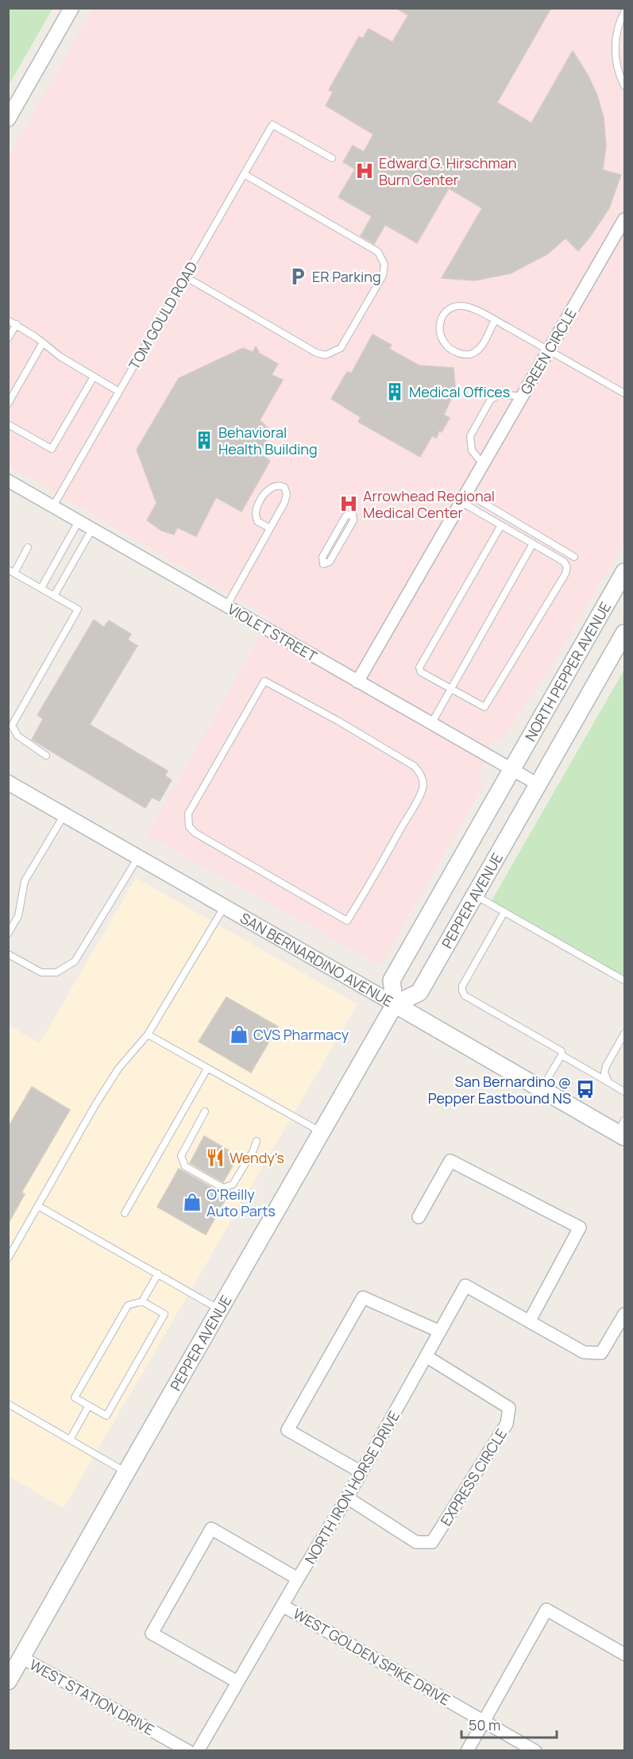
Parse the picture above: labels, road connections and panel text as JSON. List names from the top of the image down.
{
  "streets": {
    "main road": ["NORTH PEPPER AVENUE", "PEPPER AVENUE", "SAN BERNARDINO AVENUE"],
    "street": [
      "GREEN CIRCLE",
      "VIOLET STREET",
      "EXPRESS CIRCLE",
      "NORTH IRON HORSE DRIVE",
      "WEST GOLDEN SPIKE DRIVE",
      "WEST STATION DRIVE"
    ],
    "lane": ["TOM GOULD ROAD"]
  },
  "crossings": [
    ["TOM GOULD ROAD", "VIOLET STREET"],
    ["GREEN CIRCLE", "VIOLET STREET"],
    ["VIOLET STREET", "NORTH PEPPER AVENUE"],
    ["VIOLET STREET", "PEPPER AVENUE"],
    ["PEPPER AVENUE", "SAN BERNARDINO AVENUE"],
    ["PEPPER AVENUE", "WEST STATION DRIVE"],
    ["EXPRESS CIRCLE", "NORTH IRON HORSE DRIVE"],
    ["NORTH IRON HORSE DRIVE", "WEST GOLDEN SPIKE DRIVE"]
  ],
  "places": {
    "hospital": ["Edward G. Hirschman Burn Center", "Arrowhead Regional Medical Center"],
    "parking": ["ER Parking"],
    "building": ["Medical Offices", "Behavioral Health Building"],
    "shop": ["CVS Pharmacy", "O'Reilly Auto Parts"],
    "bus stop": ["San Bernardino @ Pepper Eastbound NS"],
    "restaurant": ["Wendy's"]
  },
  "scale_bar": "50 m"
}
